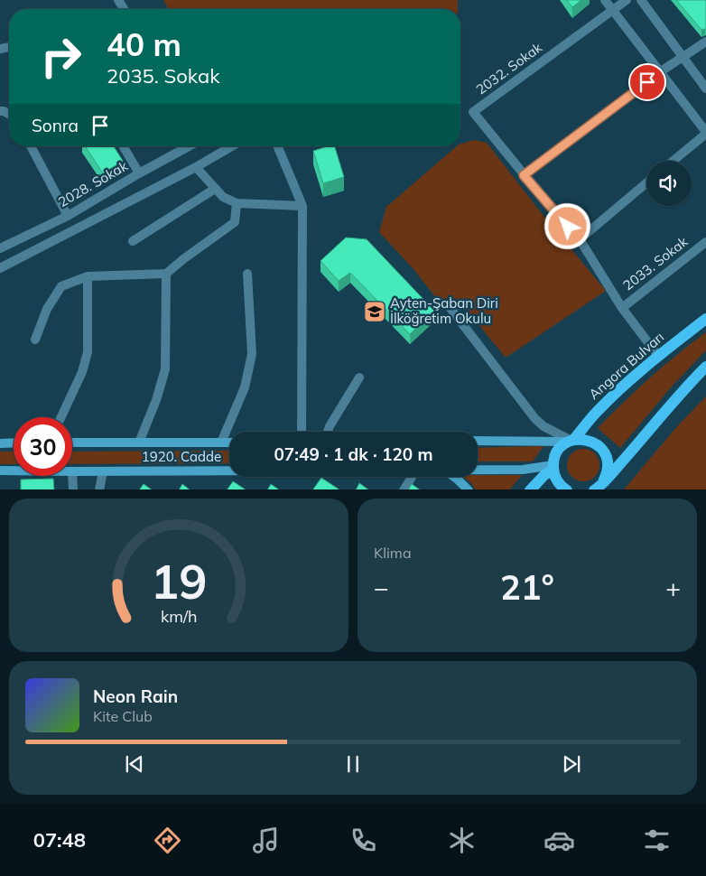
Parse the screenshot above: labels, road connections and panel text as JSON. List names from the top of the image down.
{
  "streets": {
    "main road": ["Angora Bulvarı", "1920. Cadde"],
    "street": ["2032. Sokak", "2028. Sokak", "2033. Sokak"]
  },
  "crossings": [
    ["2032. Sokak", "2033. Sokak"],
    ["2032. Sokak", "Angora Bulvarı"],
    ["Angora Bulvarı", "1920. Cadde"]
  ],
  "places": {
    "school or university": ["Ayten-Şaban Diri İlköğretim Okulu"]
  },
  "page": {
    "turn": ["40 m", "2035. Sokak"],
    "then": "Sonra",
    "limit": "30",
    "trip": "07:49 · 1 dk · 120 m",
    "tile": "Klima",
    "heat": ["−", "21°", "+"],
    "song": ["Neon Rain", "Kite Club"],
    "tabs": "07:48",
    "gauge": ["19", "km/h"]
  }
}
